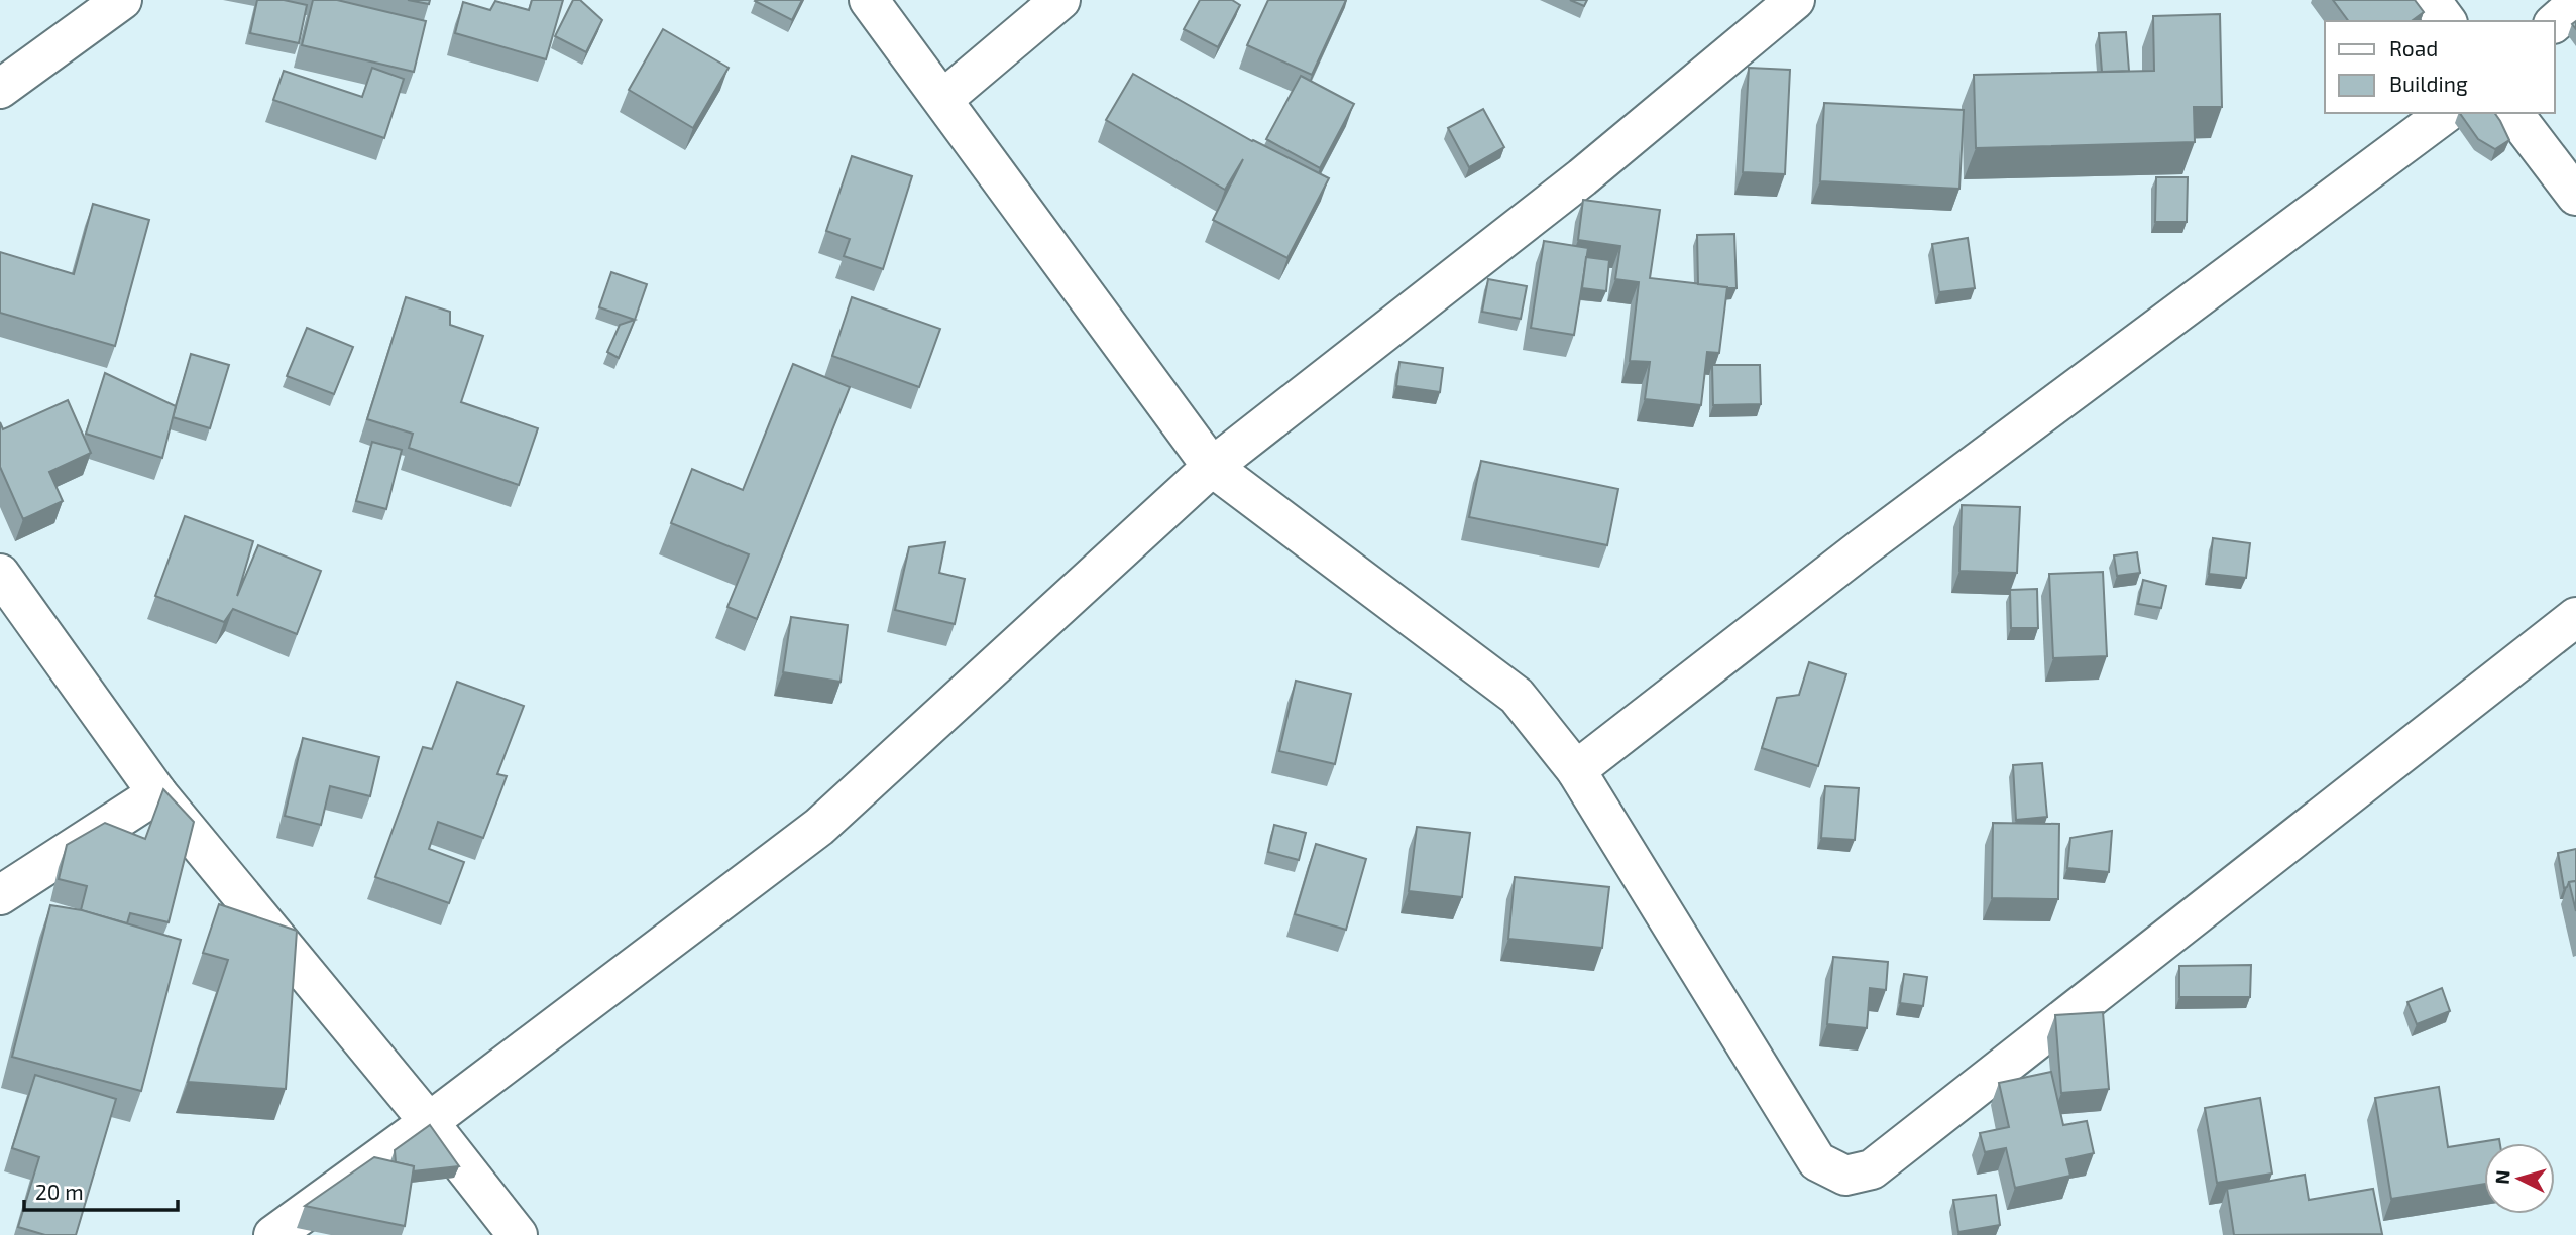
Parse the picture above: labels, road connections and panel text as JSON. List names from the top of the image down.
{
  "legend": ["Road", "Building"],
  "scale_bar": "20 m",
  "north": "left"
}
